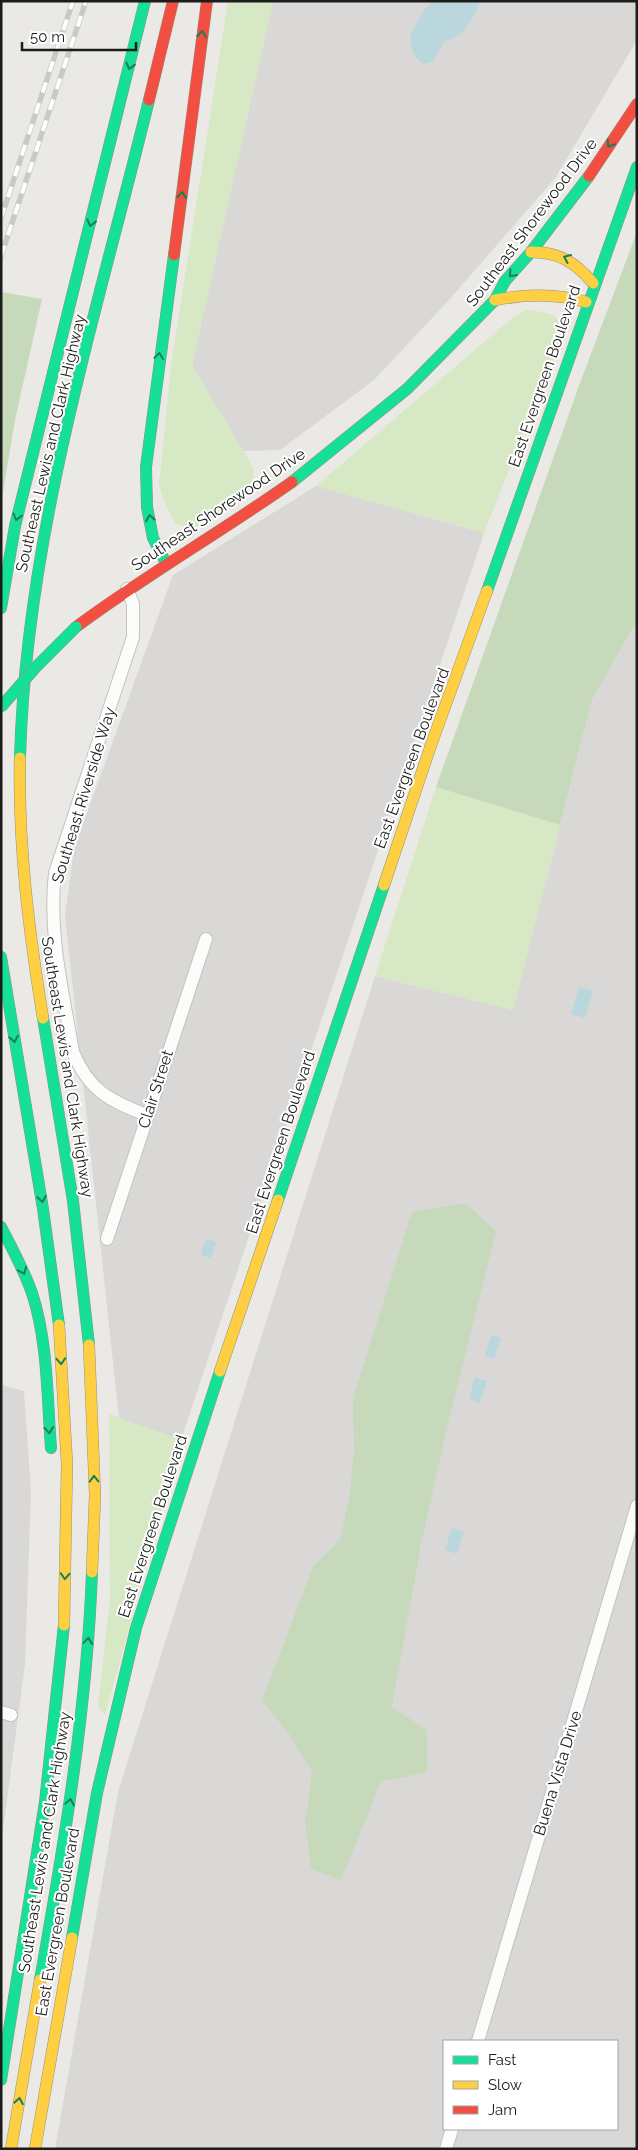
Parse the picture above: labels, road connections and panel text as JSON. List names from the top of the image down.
{
  "streets": {
    "main road": ["Southeast Shorewood Drive", "East Evergreen Boulevard", "Southeast Lewis and Clark Highway"],
    "street": ["Southeast Riverside Way", "Clair Street", "Buena Vista Drive"]
  },
  "crossings": [
    ["Southeast Shorewood Drive", "Southeast Riverside Way"],
    ["Southeast Riverside Way", "Clair Street"]
  ],
  "legend": ["Fast", "Slow", "Jam"],
  "scale_bar": "50 m"
}
